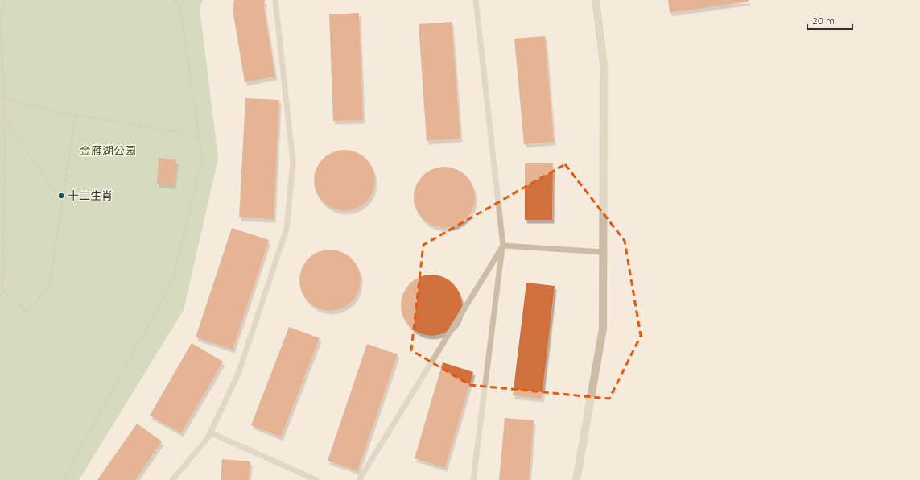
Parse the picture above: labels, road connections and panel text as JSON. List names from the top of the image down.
{
  "parks": ["金雁湖公园"],
  "places": ["十二生肖"],
  "scale_bar": "20 m"
}
